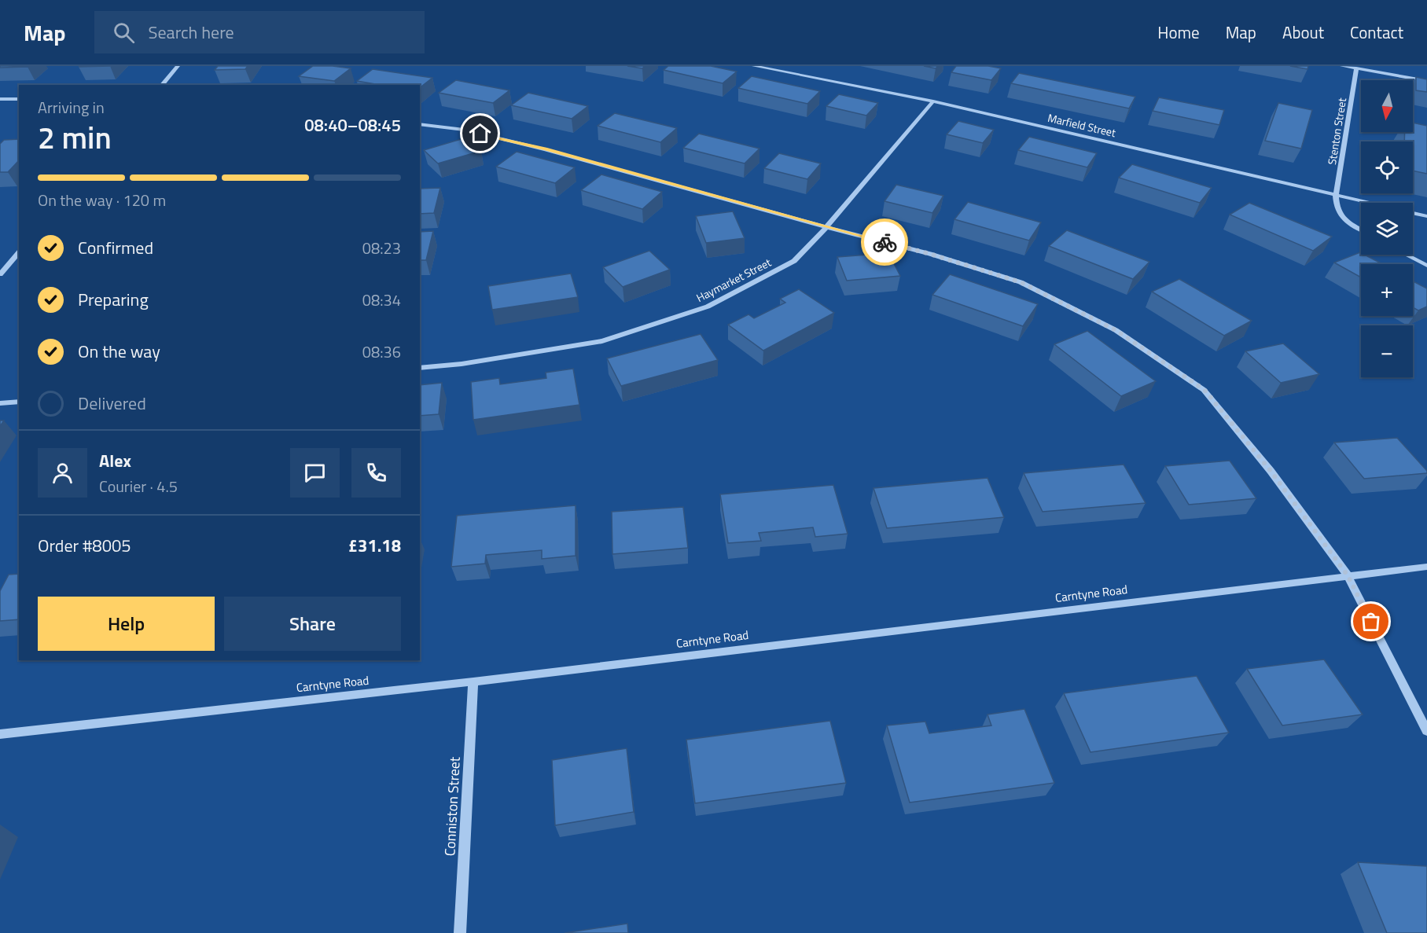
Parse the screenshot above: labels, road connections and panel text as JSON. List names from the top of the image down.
{
  "streets": {
    "street": [
      "Marfield Street",
      "Stenton Street",
      "Haymarket Street",
      "Carntyne Road",
      "Conniston Street"
    ]
  },
  "crossings": [
    ["Marfield Street", "Stenton Street"],
    ["Marfield Street", "Haymarket Street"],
    ["Carntyne Road", "Conniston Street"]
  ],
  "north": "bottom",
  "page": {
    "header": "Map",
    "search": "Search here",
    "nav": [
      "Home",
      "Map",
      "About",
      "Contact"
    ],
    "map_buttons": ["+", "−"],
    "heading": ["2 min", "Arriving in", "08:40–08:45"],
    "panel": [
      "Alex",
      "Courier · 4.5",
      "Order #8005",
      "£31.18"
    ],
    "bar": "On the way · 120 m",
    "list": [
      ["Confirmed", "08:23"],
      ["Preparing", "08:34"],
      ["On the way", "08:36"],
      "Delivered"
    ],
    "buttons": ["Help", "Share"]
  }
}
